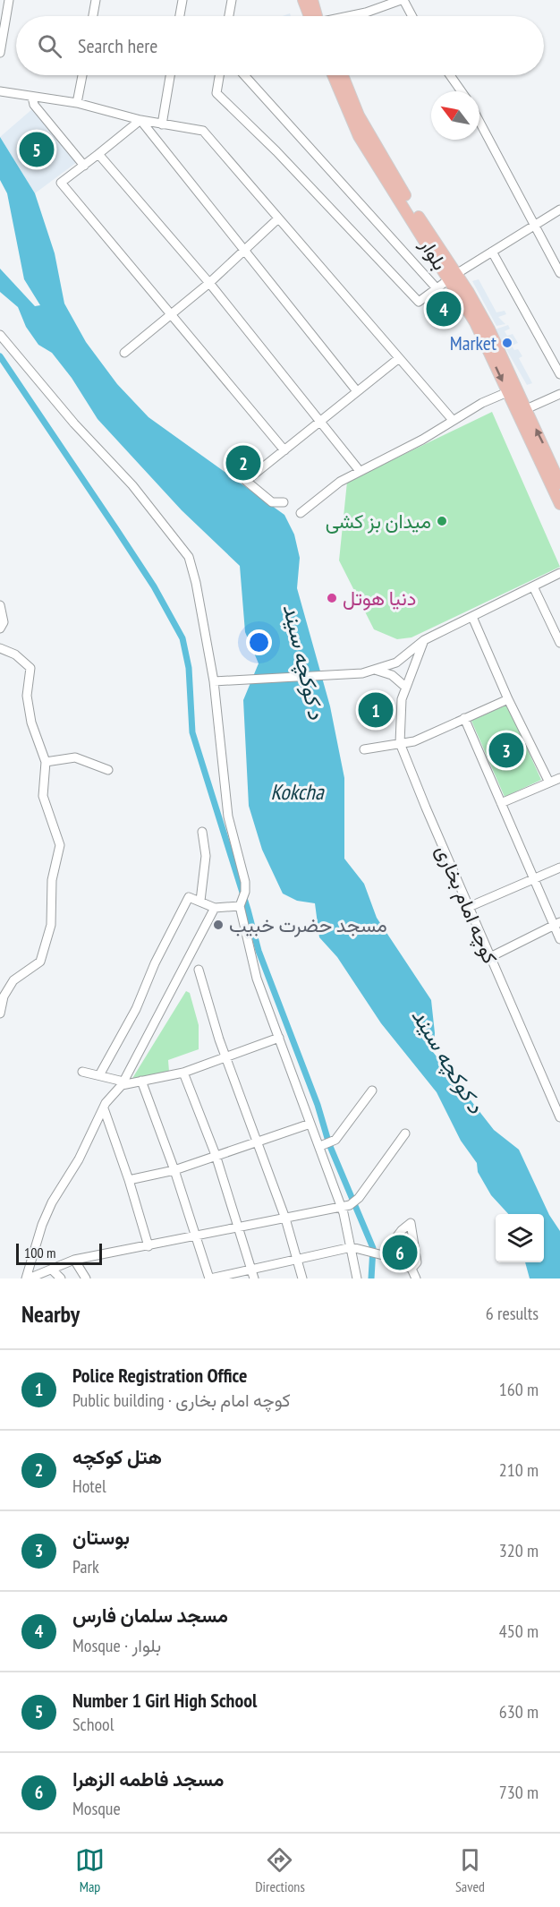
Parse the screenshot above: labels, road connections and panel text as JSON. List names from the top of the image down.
{
  "streets": {
    "main road": ["بلوار"],
    "street": ["کوچه امام بخاری"]
  },
  "water": ["د کوکچه سیند", "Kokcha"],
  "places": [
    "Market",
    "میدان بز کشی",
    "دنیا هوتل",
    "مسجد حضرت خبیب"
  ],
  "scale_bar": "100 m",
  "north": "top left",
  "page": {
    "search": "Search here",
    "pins": [
      "5",
      "4",
      "2",
      "1",
      "3",
      "6"
    ],
    "scale": "100 m",
    "heading": ["Nearby", "6 results"],
    "list": [
      {
        "mark": "1",
        "name": "Police Registration Office",
        "note": "Public building · کوچه امام بخاری",
        "value": "160 m"
      },
      {
        "mark": "2",
        "name": "هتل کوکچه",
        "note": "Hotel",
        "value": "210 m"
      },
      {
        "mark": "3",
        "name": "بوستان",
        "note": "Park",
        "value": "320 m"
      },
      {
        "mark": "4",
        "name": "مسجد سلمان فارس",
        "note": "Mosque · بلوار",
        "value": "450 m"
      },
      {
        "mark": "5",
        "name": "Number 1 Girl High School",
        "note": "School",
        "value": "630 m"
      },
      {
        "mark": "6",
        "name": "مسجد فاطمه الزهرا",
        "note": "Mosque",
        "value": "730 m"
      }
    ],
    "nav": ["Map", "Directions", "Saved"]
  }
}
